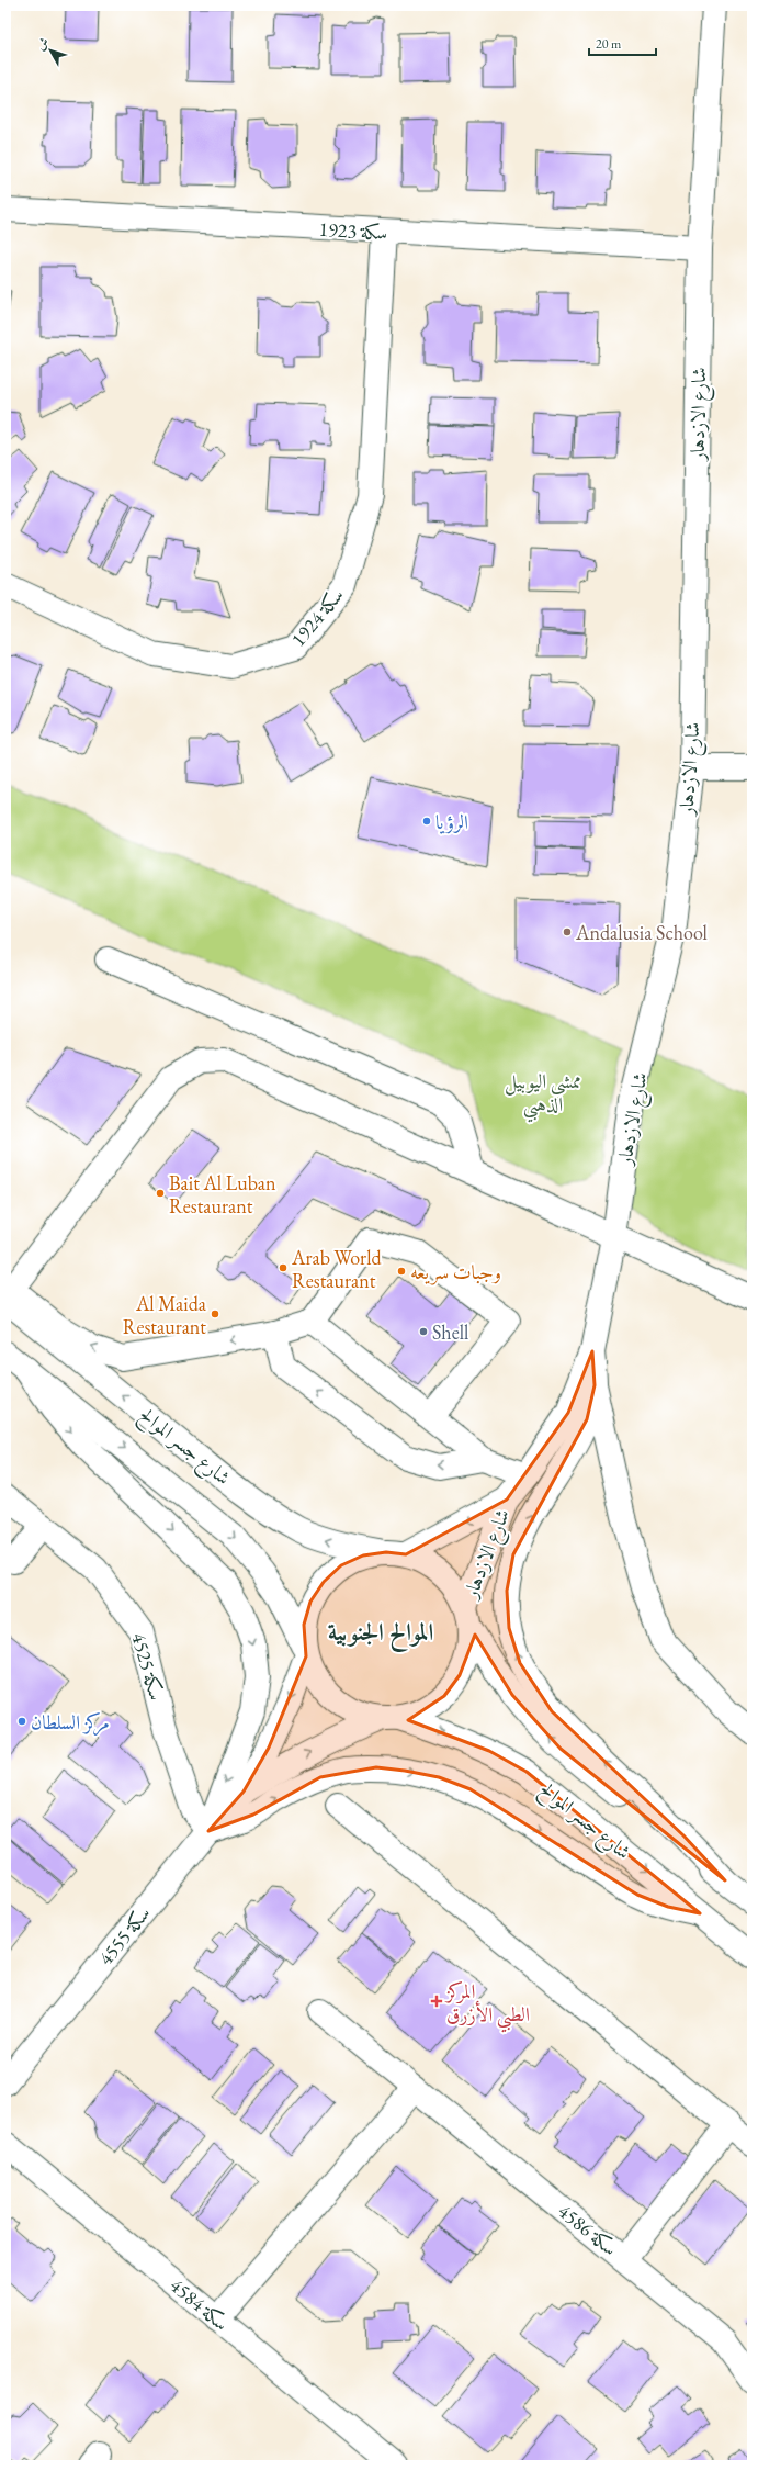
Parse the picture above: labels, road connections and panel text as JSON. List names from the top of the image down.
{
  "streets": {
    "street": [
      "سكة 1923",
      "شارع الازدهار",
      "سكة 1924",
      "شارع جسر الموالح",
      "سكة 4525",
      "سكة 4555",
      "سكة 4586",
      "سكة 4584"
    ]
  },
  "crossings": [
    ["سكة 1923", "شارع الازدهار"],
    ["سكة 1923", "سكة 1924"],
    ["شارع الازدهار", "شارع جسر الموالح"],
    ["شارع الازدهار", "سكة 4555"],
    ["شارع جسر الموالح", "سكة 4555"],
    ["سكة 4525", "سكة 4555"]
  ],
  "districts": ["الموالح الجنوبية"],
  "parks": ["ممشى اليوبيل الذهبي"],
  "places": {
    "other": [
      "الرؤيا",
      "Andalusia School",
      "Bait Al Luban Restaurant",
      "Arab World Restaurant",
      "وجبات سريعه",
      "Al Maida Restaurant",
      "Shell",
      "مركز السلطان"
    ],
    "health": ["المركز الطبي الأزرق"]
  },
  "scale_bar": "20 m",
  "north": "top left"
}
